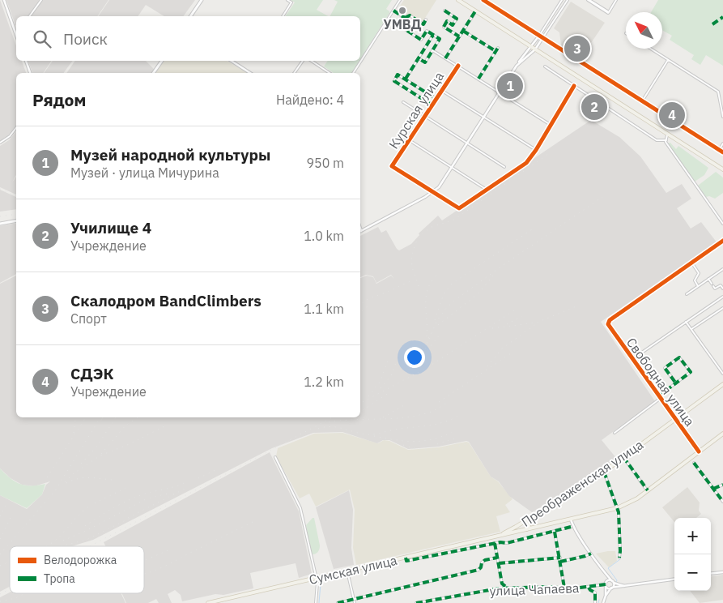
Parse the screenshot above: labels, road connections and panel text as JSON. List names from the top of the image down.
{
  "streets": {
    "main road": ["Преображенская улица", "Сумская улица"],
    "street": ["Курская улица", "Свободная улица", "улица Чапаева"]
  },
  "crossings": [
    ["Свободная улица", "Преображенская улица"],
    ["Преображенская улица", "Сумская улица"]
  ],
  "places": ["УМВД"],
  "legend": ["Велодорожка", "Тропа"],
  "north": "top left",
  "page": {
    "search": "Поиск",
    "pins": [
      "3",
      "1",
      "2",
      "4"
    ],
    "heading": ["Рядом", "Найдено: 4"],
    "list": [
      {
        "mark": "1",
        "name": "Музей народной культуры",
        "note": "Музей · улица Мичурина",
        "value": "950 m"
      },
      {
        "mark": "2",
        "name": "Училище 4",
        "note": "Учреждение",
        "value": "1.0 km"
      },
      {
        "mark": "3",
        "name": "Cкалодром BandClimbers",
        "note": "Спорт",
        "value": "1.1 km"
      },
      {
        "mark": "4",
        "name": "СДЭК",
        "note": "Учреждение",
        "value": "1.2 km"
      }
    ],
    "map_buttons": ["+", "−"]
  }
}
